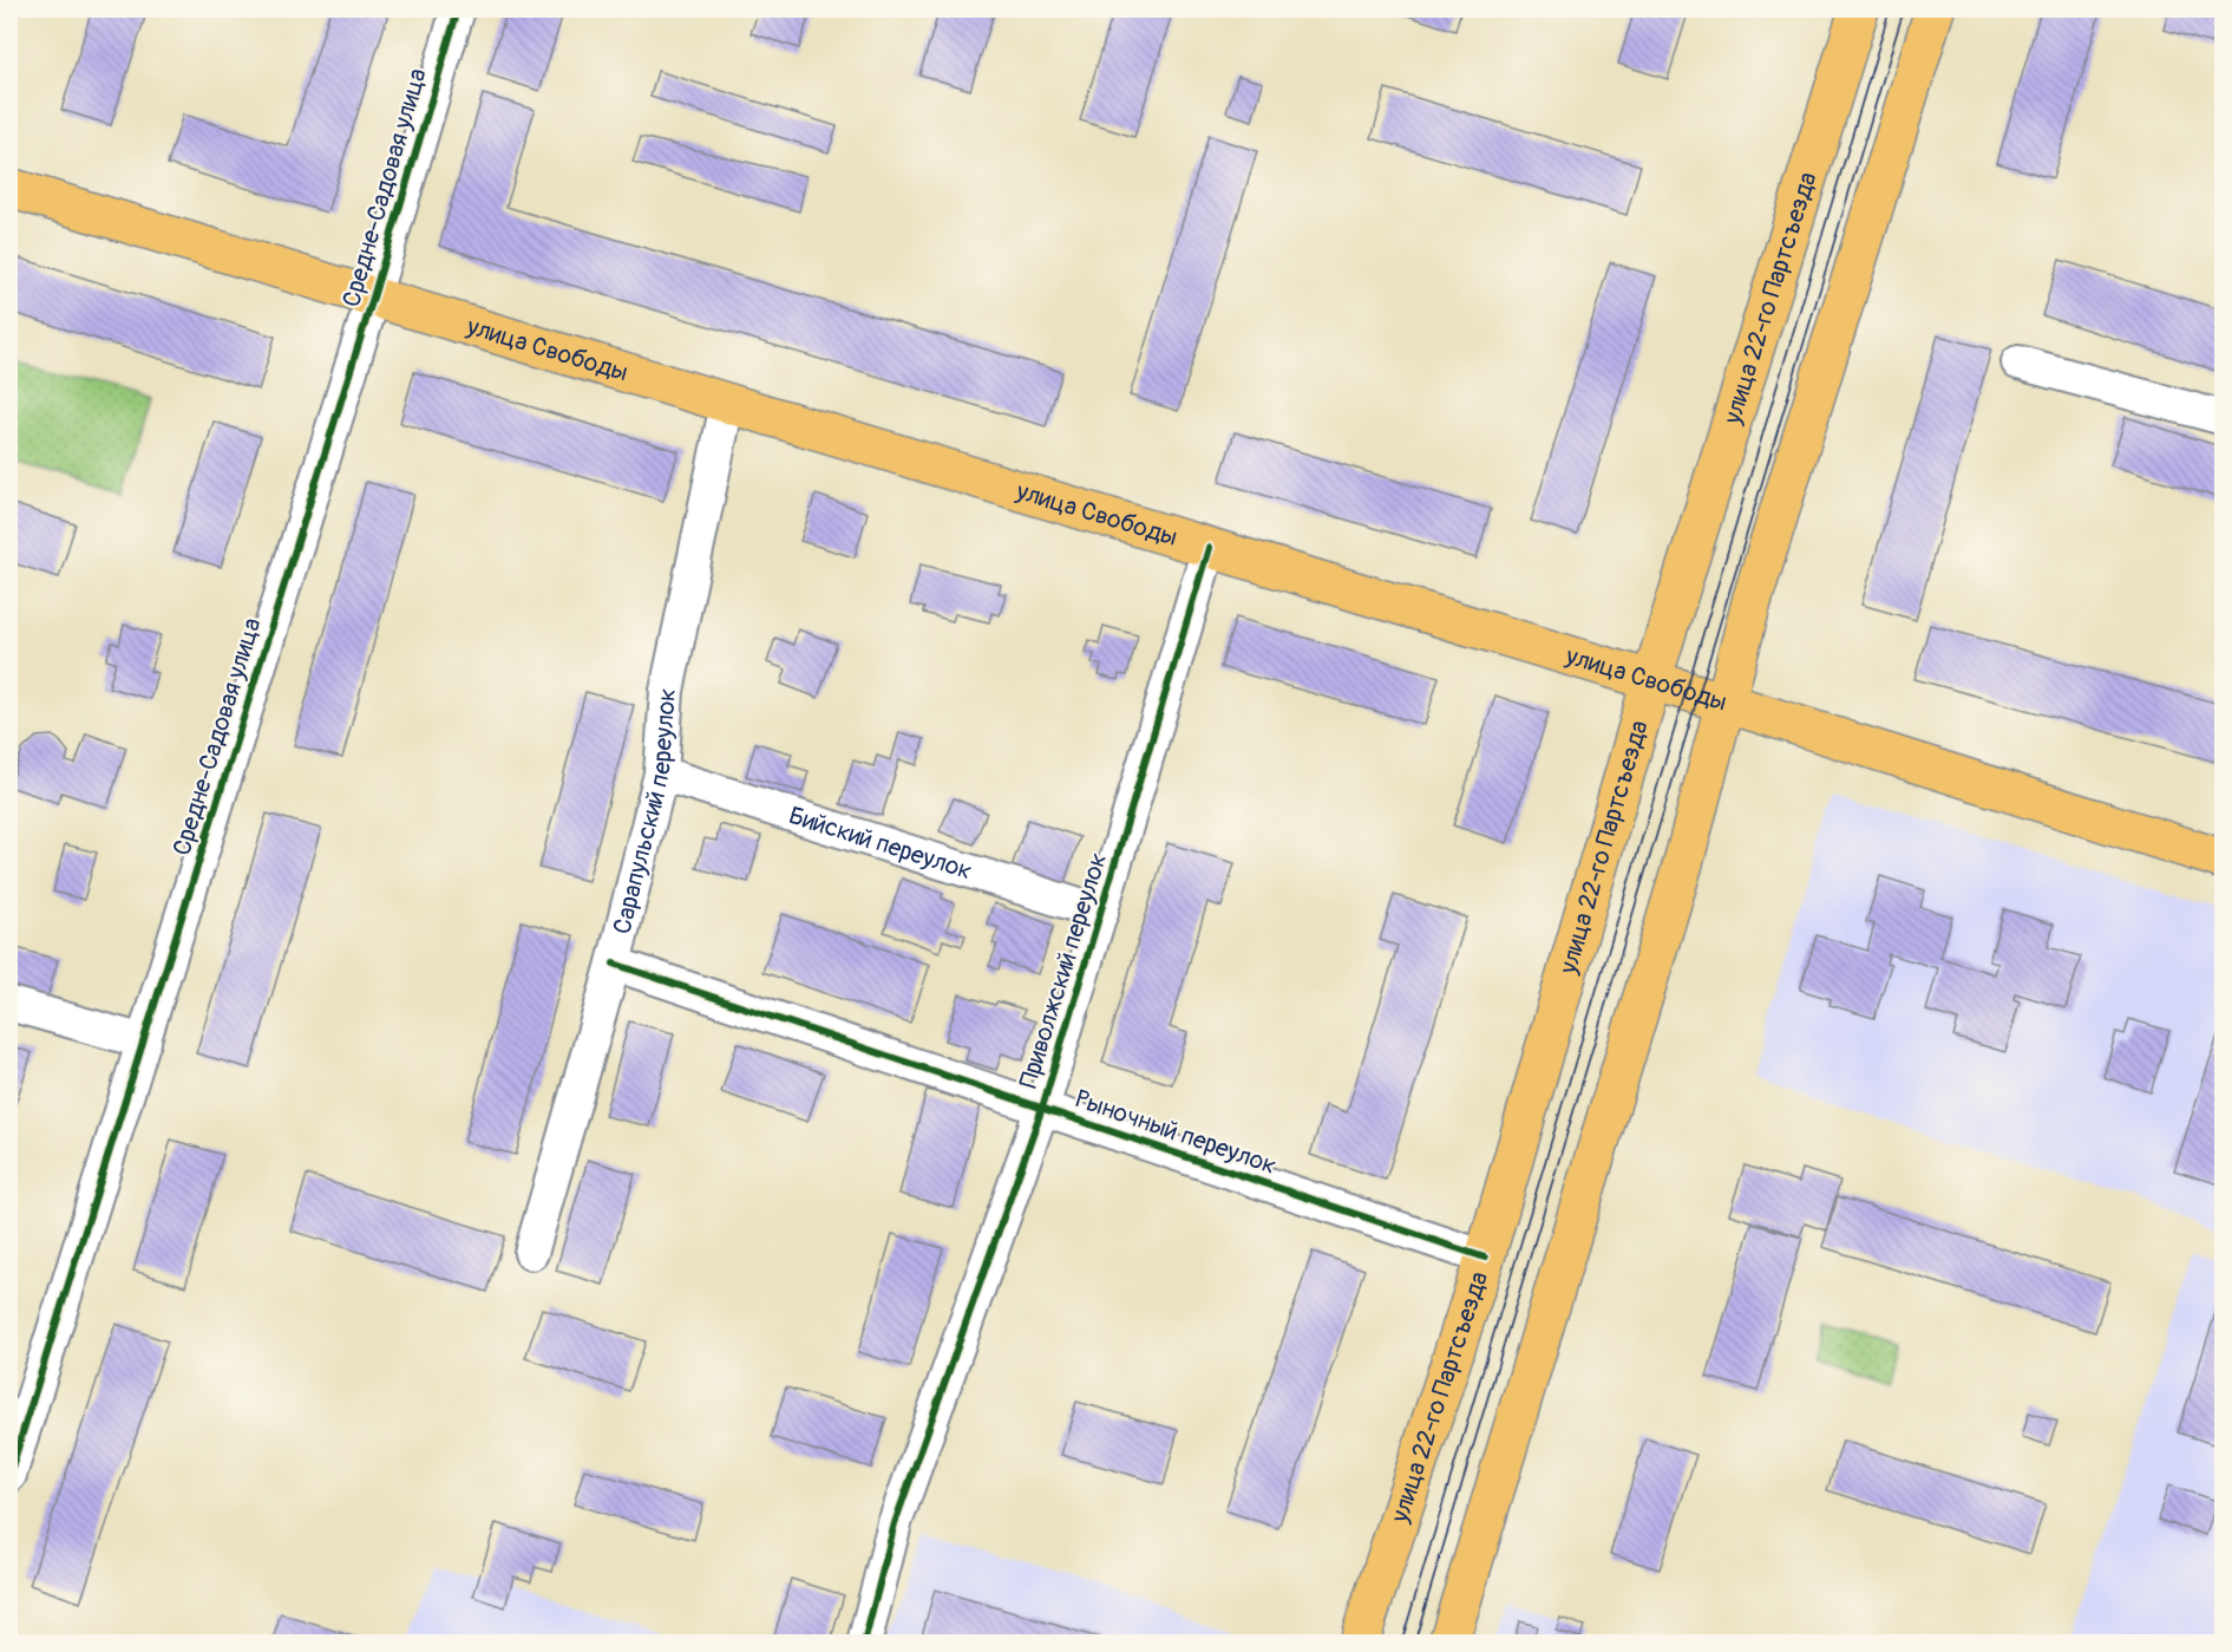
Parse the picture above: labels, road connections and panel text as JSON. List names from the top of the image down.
{
  "streets": {
    "main road": ["улица 22-го Партсъезда", "улица Свободы"],
    "street": [
      "Средне-Садовая улица",
      "Сарапульский переулок",
      "Бийский переулок",
      "Приволжский переулок",
      "Рыночный переулок"
    ]
  },
  "crossings": [
    ["Средне-Садовая улица", "улица Свободы"],
    ["улица 22-го Партсъезда", "улица Свободы"],
    ["улица 22-го Партсъезда", "Рыночный переулок"],
    ["улица Свободы", "Сарапульский переулок"],
    ["улица Свободы", "Приволжский переулок"],
    ["Сарапульский переулок", "Бийский переулок"],
    ["Сарапульский переулок", "Рыночный переулок"],
    ["Бийский переулок", "Приволжский переулок"],
    ["Приволжский переулок", "Рыночный переулок"]
  ]
}
